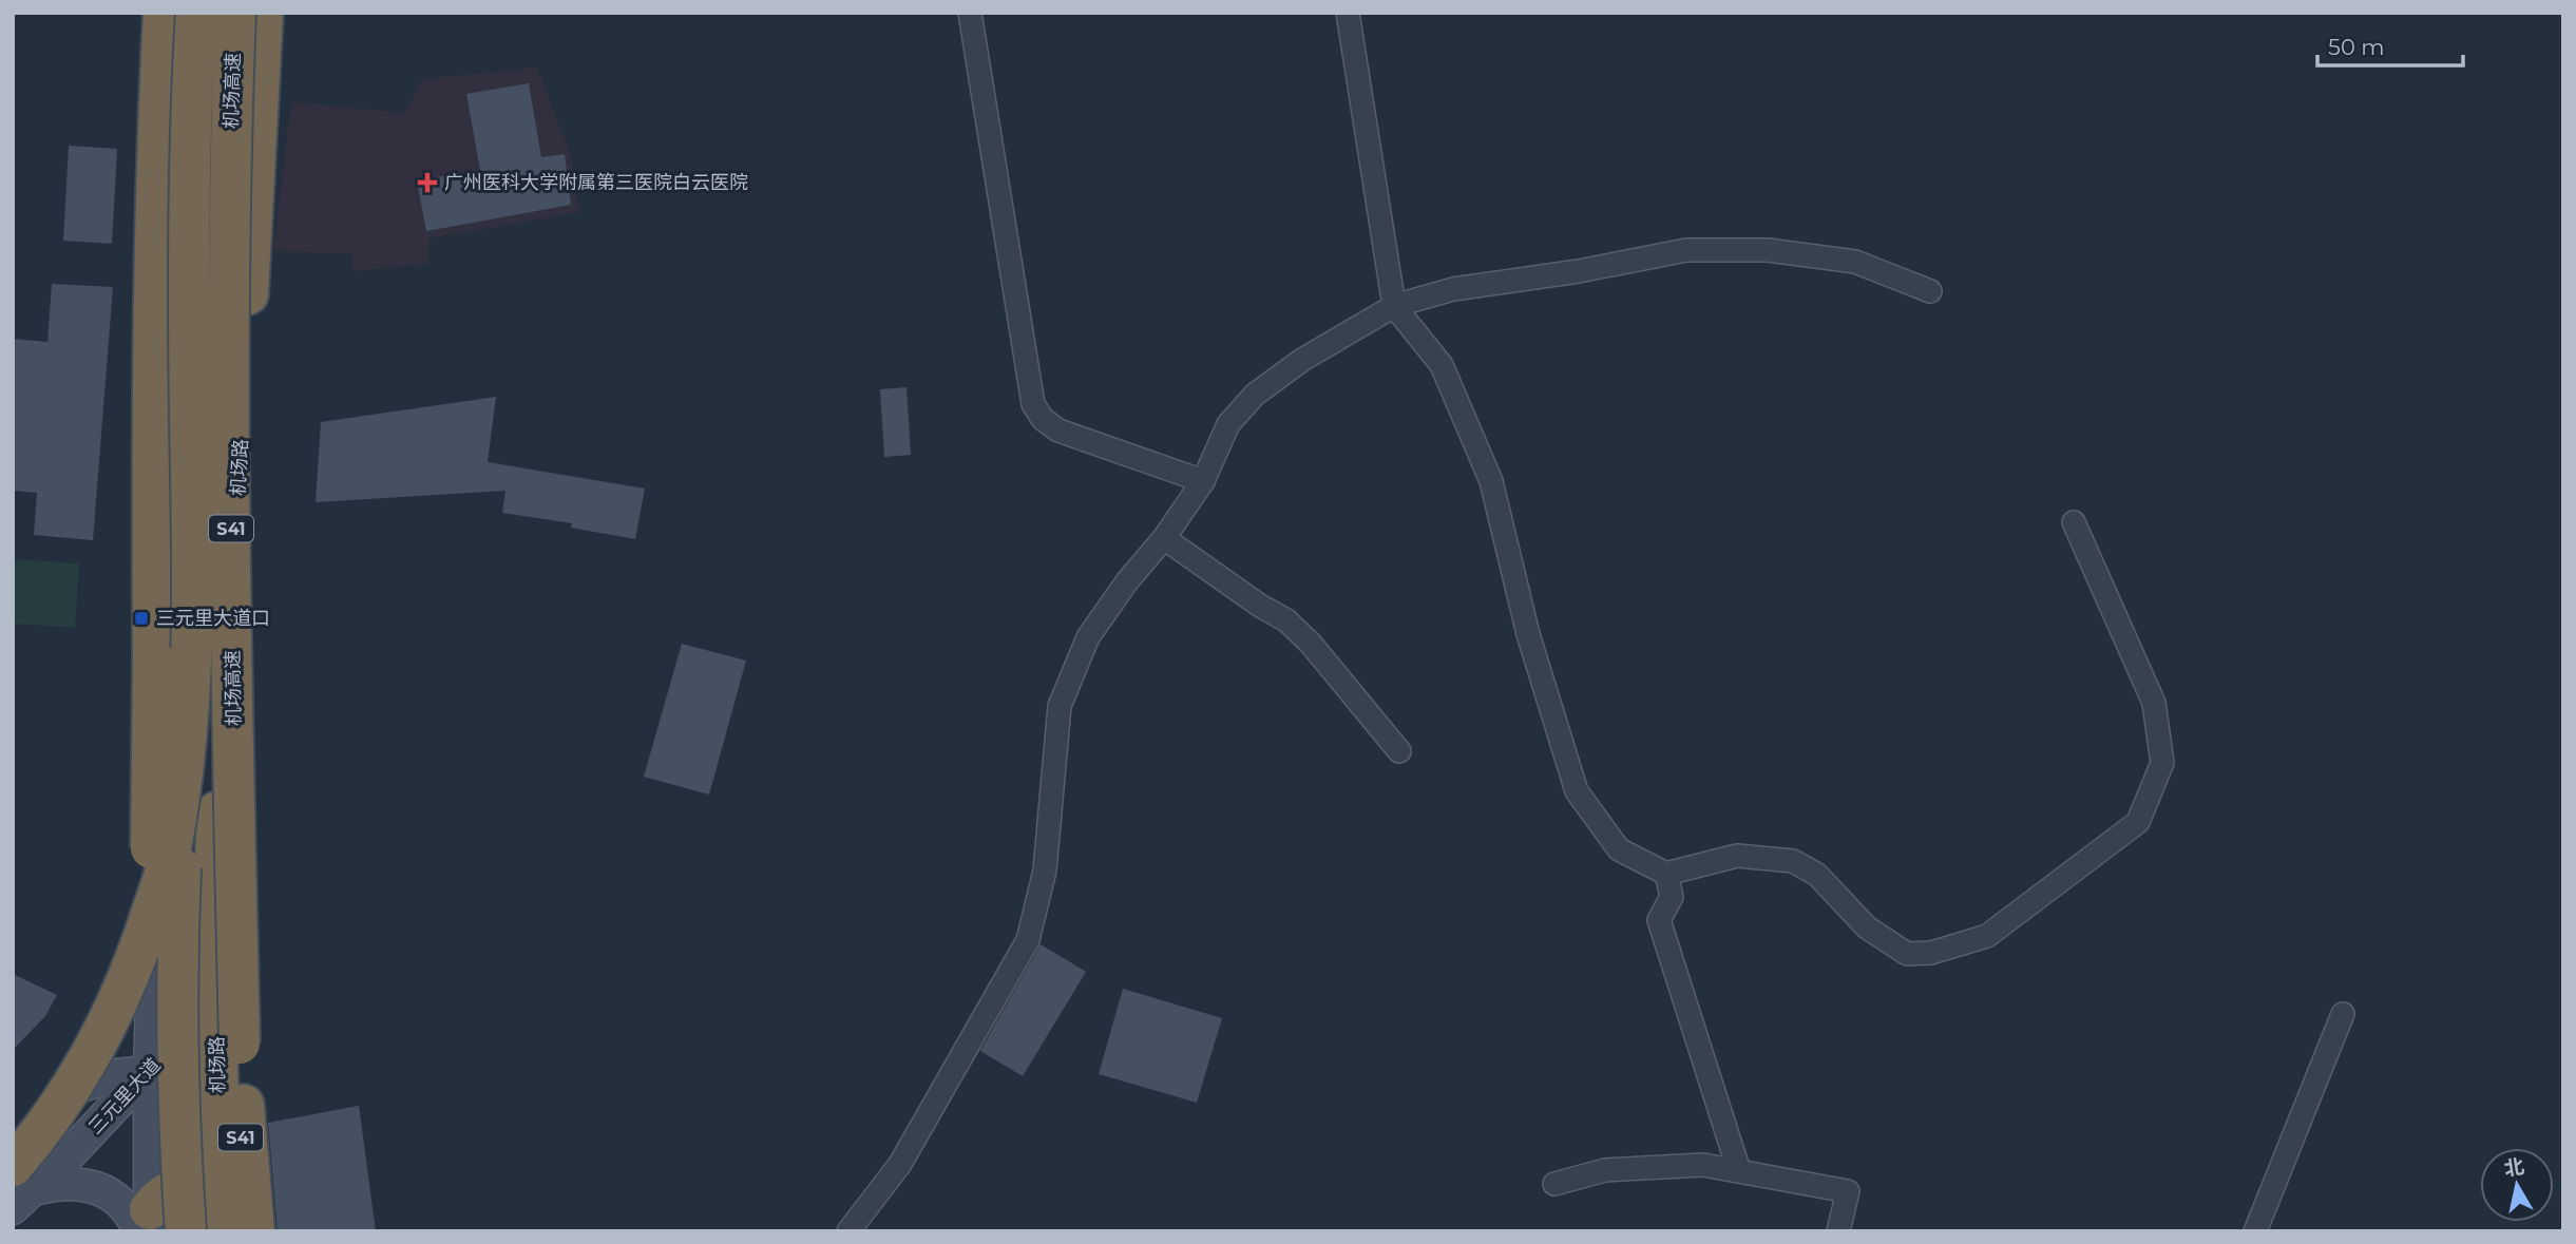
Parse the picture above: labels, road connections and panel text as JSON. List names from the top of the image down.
{
  "streets": {
    "highway": ["机场高速", "机场路", "S41"],
    "main road": ["三元里大道"]
  },
  "crossings": [
    ["机场高速", "机场路"],
    ["机场路", "三元里大道"],
    ["S41", "三元里大道"]
  ],
  "places": {
    "health": ["广州医科大学附属第三医院白云医院"],
    "transit": ["三元里大道口"]
  },
  "scale_bar": "50 m",
  "north": "top"
}
